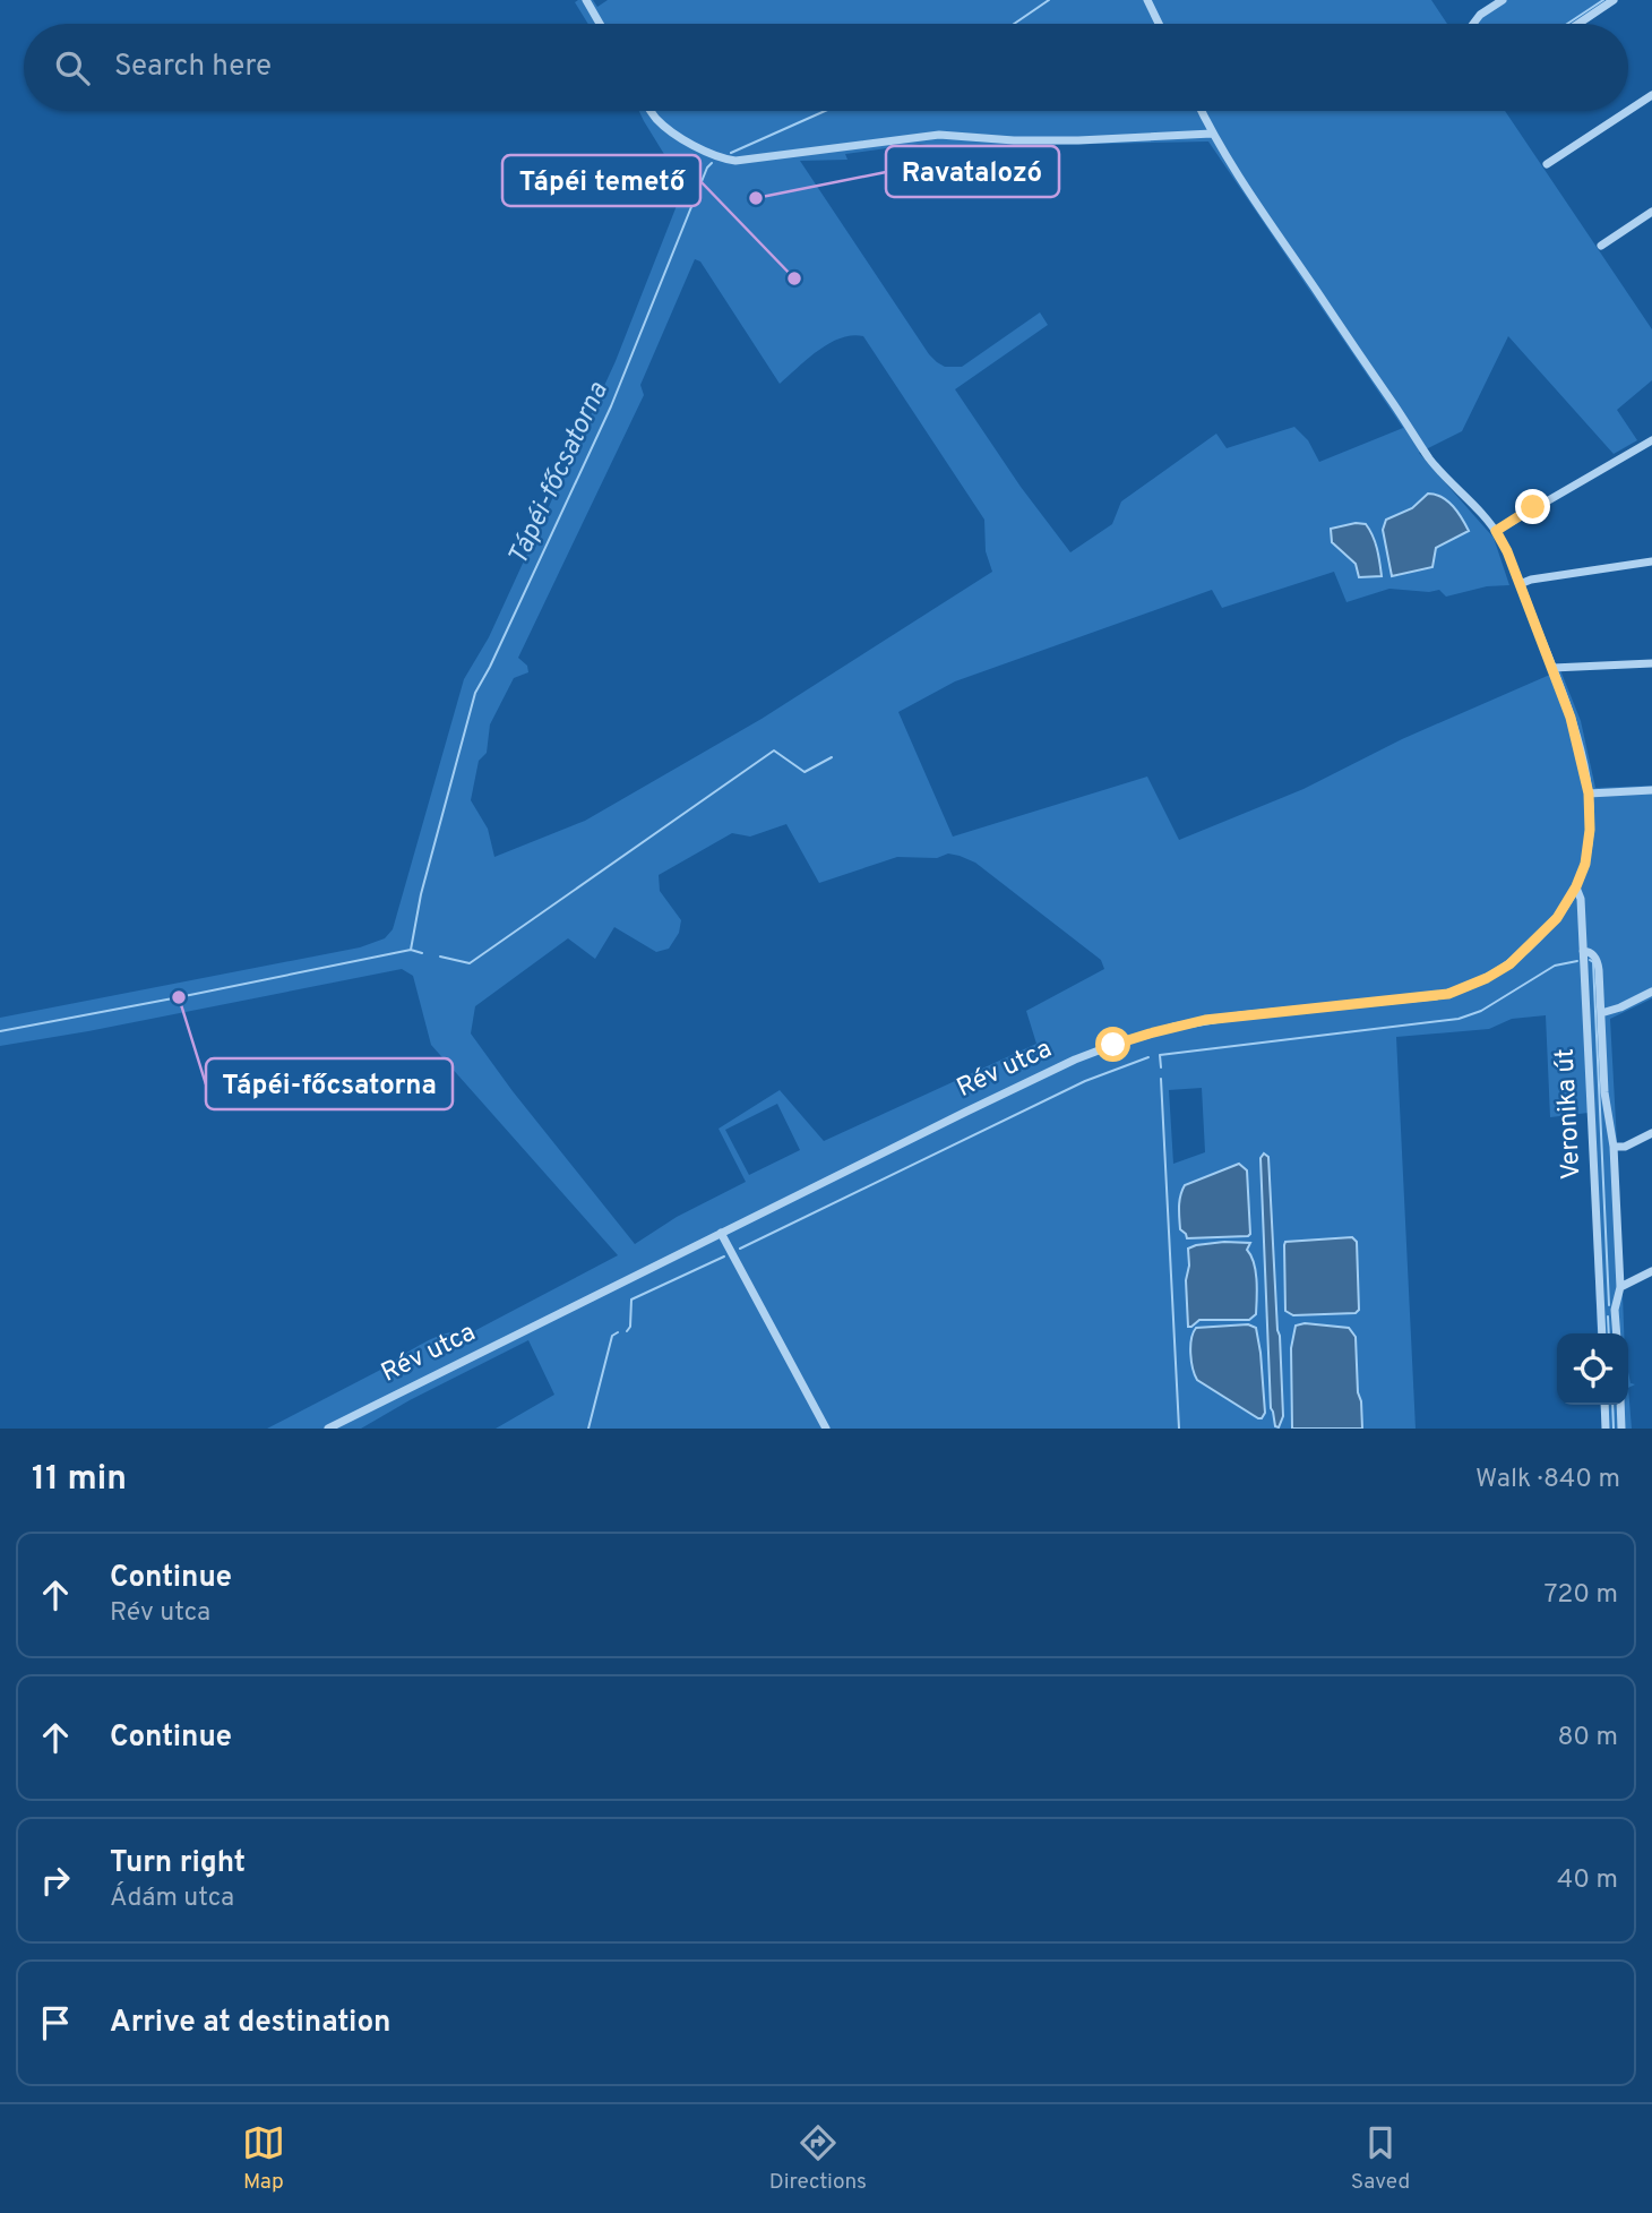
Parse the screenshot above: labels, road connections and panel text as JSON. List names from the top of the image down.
{
  "streets": {
    "street": ["Rév utca", "Veronika út"]
  },
  "crossings": [
    ["Rév utca", "Veronika út"]
  ],
  "water": ["Tápéi-főcsatorna"],
  "places": ["Ravatalozó", "Tápéi temető", "Tápéi-főcsatorna"],
  "page": {
    "search": "Search here",
    "heading": ["11 min", "Walk · 840 m"],
    "list": [
      ["Continue", "Rév utca", "720 m"],
      ["Continue", "80 m"],
      ["Turn right", "Ádám utca", "40 m"],
      "Arrive at destination"
    ],
    "nav": ["Map", "Directions", "Saved"]
  }
}
